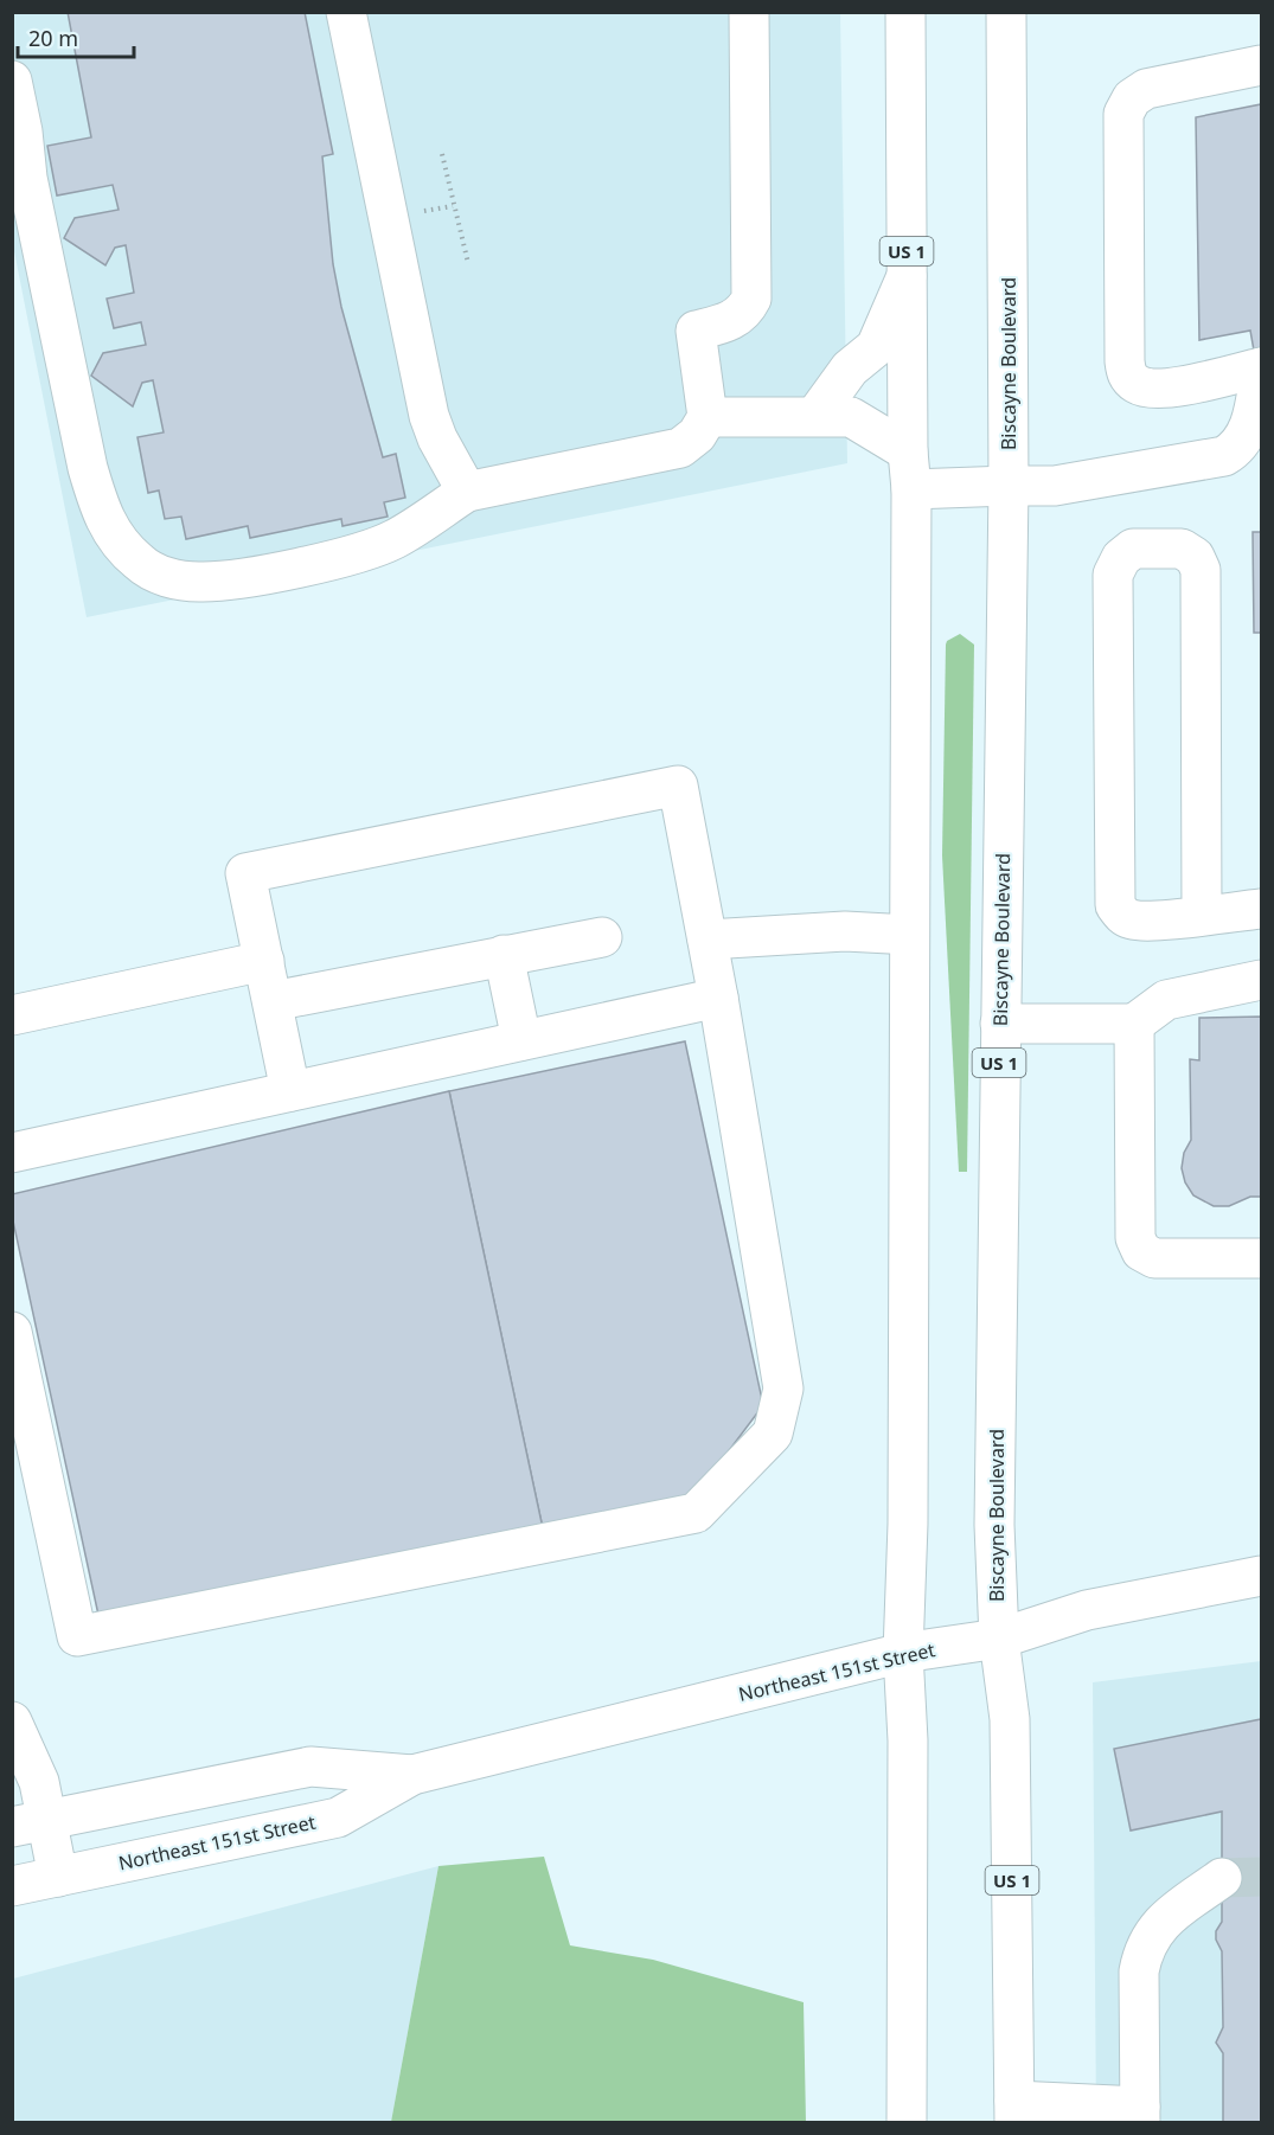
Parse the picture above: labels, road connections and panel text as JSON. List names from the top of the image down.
{
  "streets": {
    "main road": ["US 1", "Biscayne Boulevard", "Northeast 151st Street"]
  },
  "crossings": [
    ["US 1", "Northeast 151st Street"],
    ["Biscayne Boulevard", "Northeast 151st Street"]
  ],
  "scale_bar": "20 m"
}
